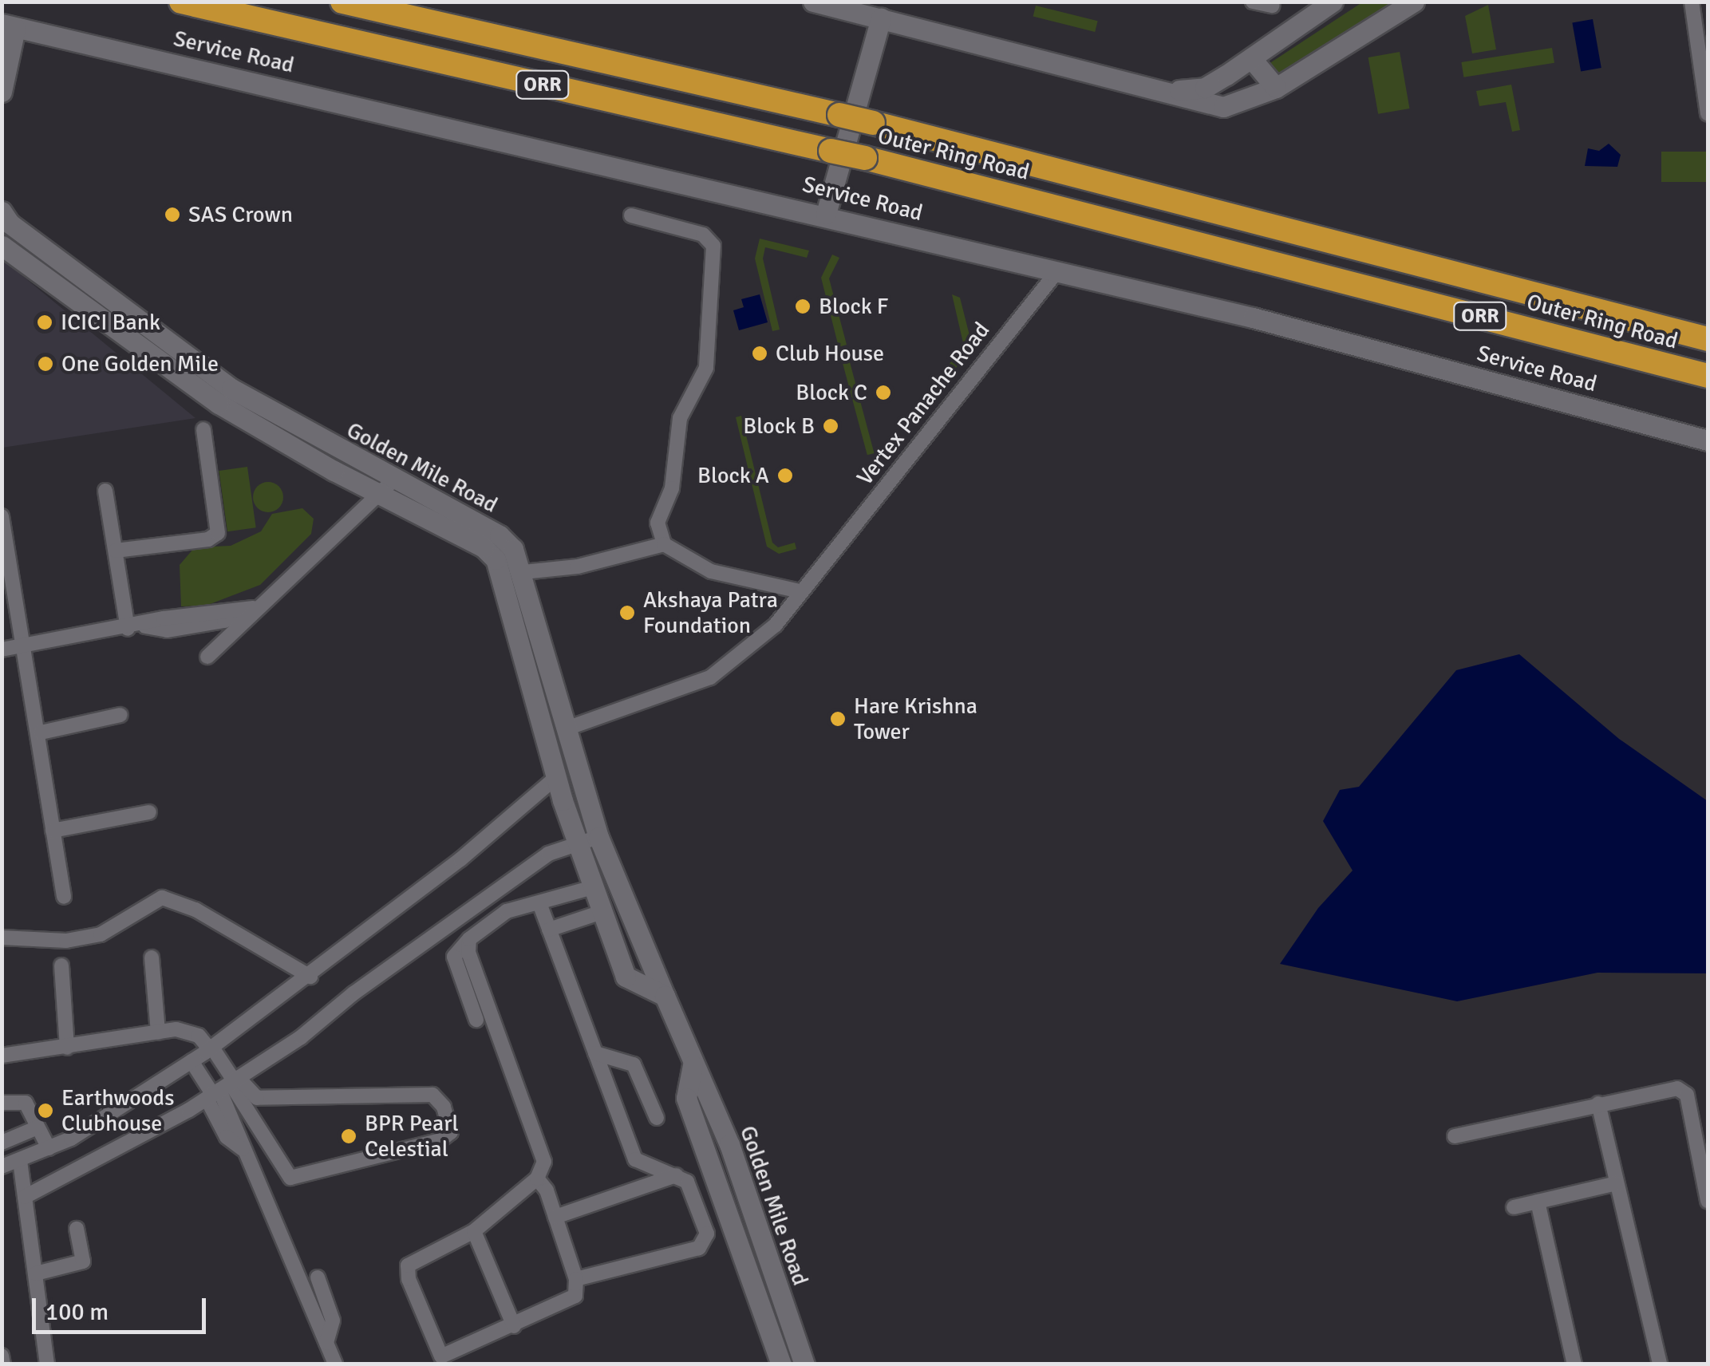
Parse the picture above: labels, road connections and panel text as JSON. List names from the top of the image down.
{
  "streets": {
    "highway": ["ORR", "Outer Ring Road"],
    "street": ["Service Road", "Vertex Panache Road", "Golden Mile Road"]
  },
  "crossings": [
    ["Service Road", "Vertex Panache Road"],
    ["Vertex Panache Road", "Golden Mile Road"]
  ],
  "places": [
    "SAS Crown",
    "Block F",
    "ICICI Bank",
    "Club House",
    "One Golden Mile",
    "Block C",
    "Block B",
    "Block A",
    "Akshaya Patra Foundation",
    "Hare Krishna Tower",
    "Earthwoods Clubhouse",
    "BPR Pearl Celestial"
  ],
  "scale_bar": "100 m"
}
